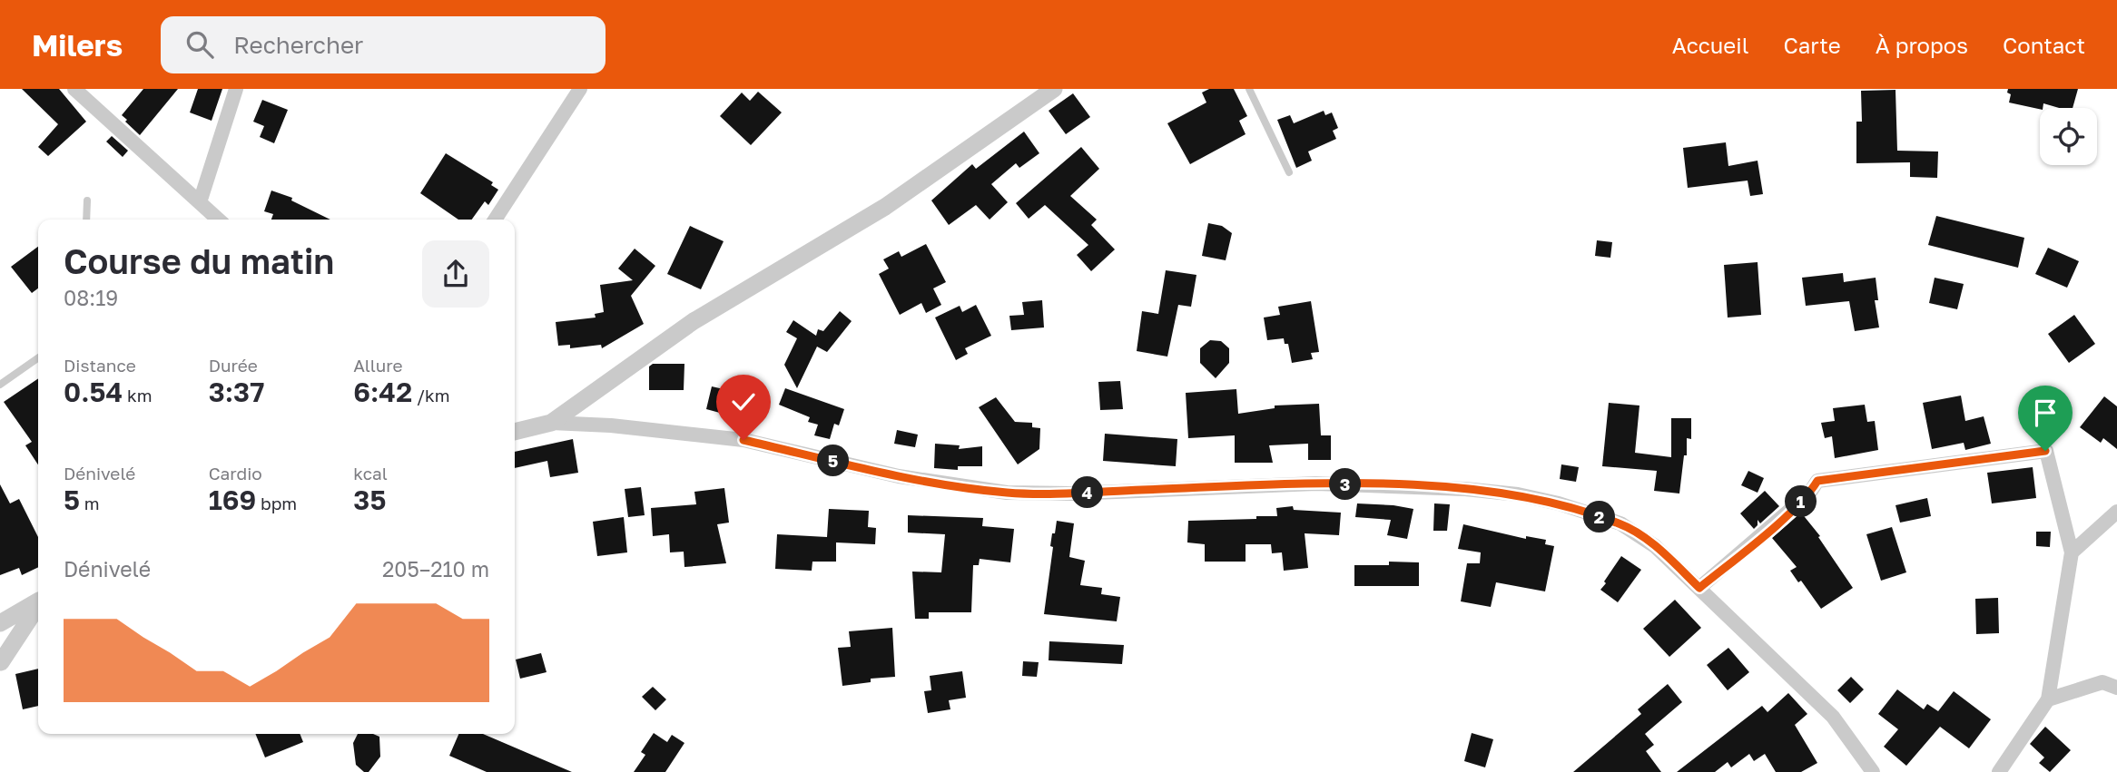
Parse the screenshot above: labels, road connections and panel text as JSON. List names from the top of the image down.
{
  "page": {
    "header": "Milers",
    "search": "Rechercher",
    "nav": [
      "Accueil",
      "Carte",
      "À propos",
      "Contact"
    ],
    "heading": ["Course du matin", "08:19"],
    "stats": [
      ["Distance", "0.54 km"],
      ["Durée", "3:37"],
      ["Allure", "6:42 /km"],
      ["Dénivelé", "5 m"],
      ["Cardio", "169 bpm"],
      ["kcal", "35"]
    ],
    "pins": [
      "5",
      "3",
      "4",
      "1",
      "2"
    ],
    "chart": ["Dénivelé", "205–210 m"]
  }
}
